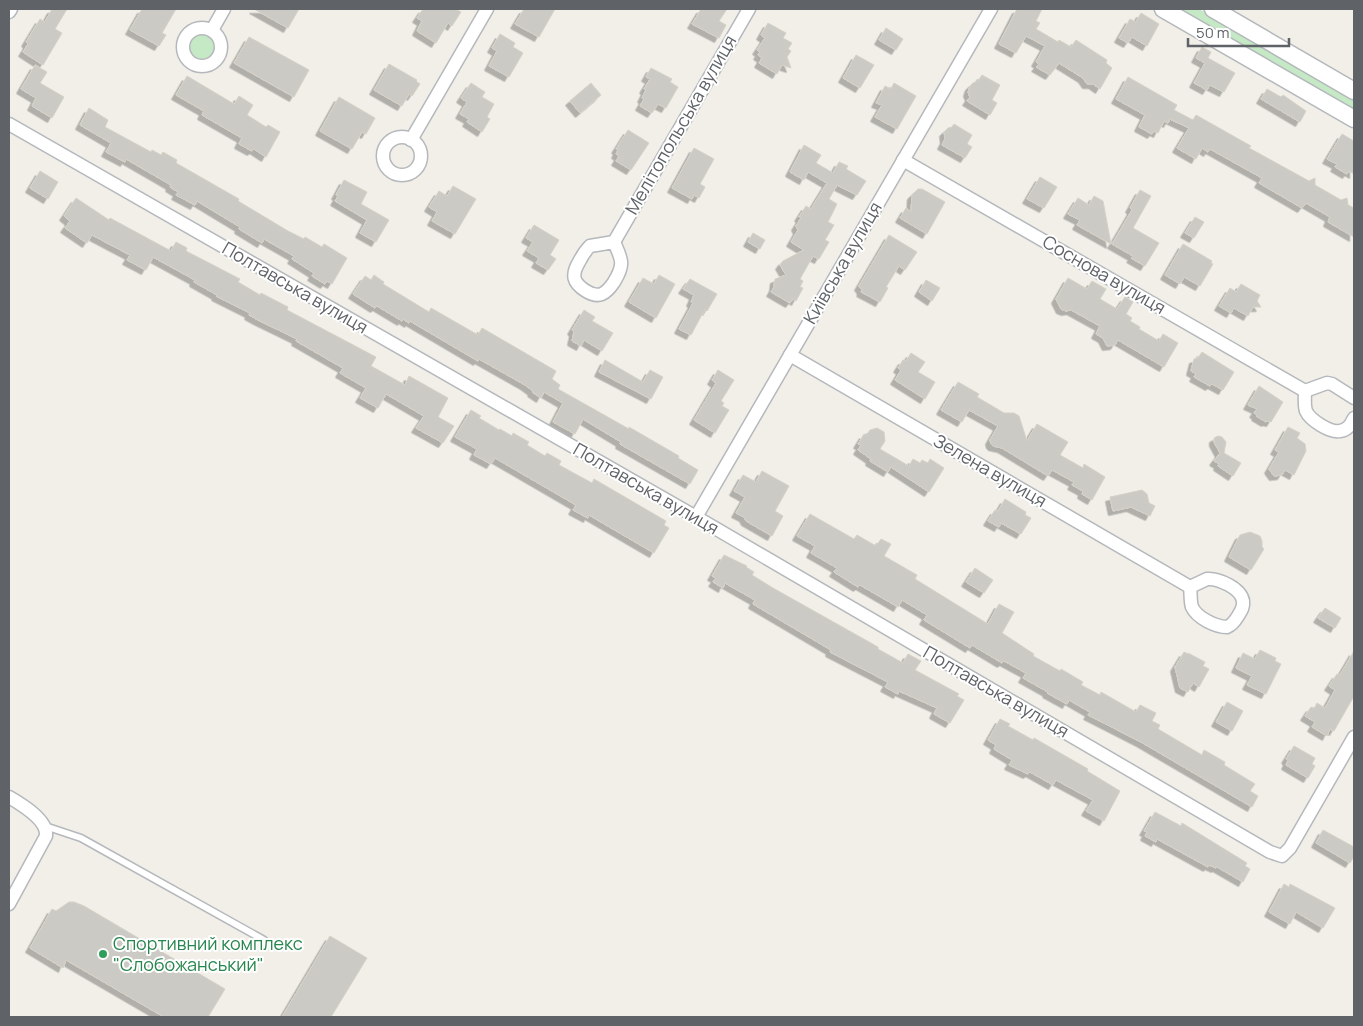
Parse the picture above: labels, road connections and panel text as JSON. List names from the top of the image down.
{
  "streets": {
    "street": [
      "Мелітопольська вулиця",
      "Київська вулиця",
      "Соснова вулиця",
      "Полтавська вулиця",
      "Зелена вулиця"
    ]
  },
  "crossings": [
    ["Київська вулиця", "Соснова вулиця"],
    ["Київська вулиця", "Полтавська вулиця"],
    ["Київська вулиця", "Зелена вулиця"]
  ],
  "places": ["Спортивний комплекс \"Слобожанський\""],
  "scale_bar": "50 m"
}
